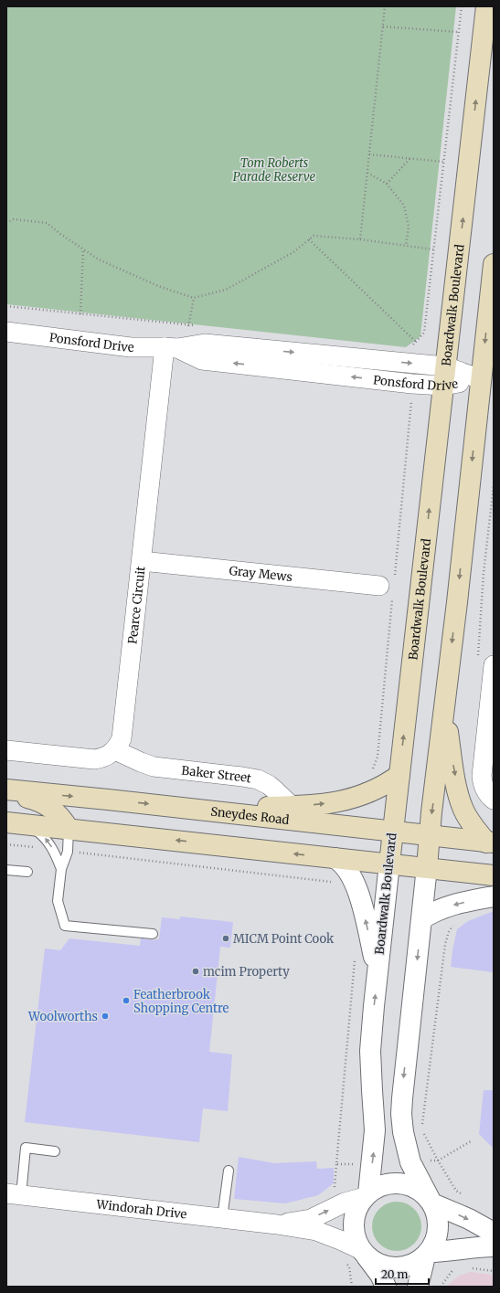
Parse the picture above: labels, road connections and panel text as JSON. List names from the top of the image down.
{
  "streets": {
    "main road": ["Boardwalk Boulevard", "Sneydes Road"],
    "street": [
      "Ponsford Drive",
      "Gray Mews",
      "Pearce Circuit",
      "Baker Street",
      "Windorah Drive"
    ]
  },
  "crossings": [
    ["Boardwalk Boulevard", "Ponsford Drive"],
    ["Boardwalk Boulevard", "Sneydes Road"],
    ["Boardwalk Boulevard", "Windorah Drive"],
    ["Ponsford Drive", "Pearce Circuit"],
    ["Gray Mews", "Pearce Circuit"],
    ["Pearce Circuit", "Baker Street"],
    ["Baker Street", "Sneydes Road"]
  ],
  "parks": ["Tom Roberts Parade Reserve"],
  "places": [
    "MICM Point Cook",
    "mcim Property",
    "Featherbrook Shopping Centre",
    "Woolworths"
  ],
  "scale_bar": "20 m"
}
